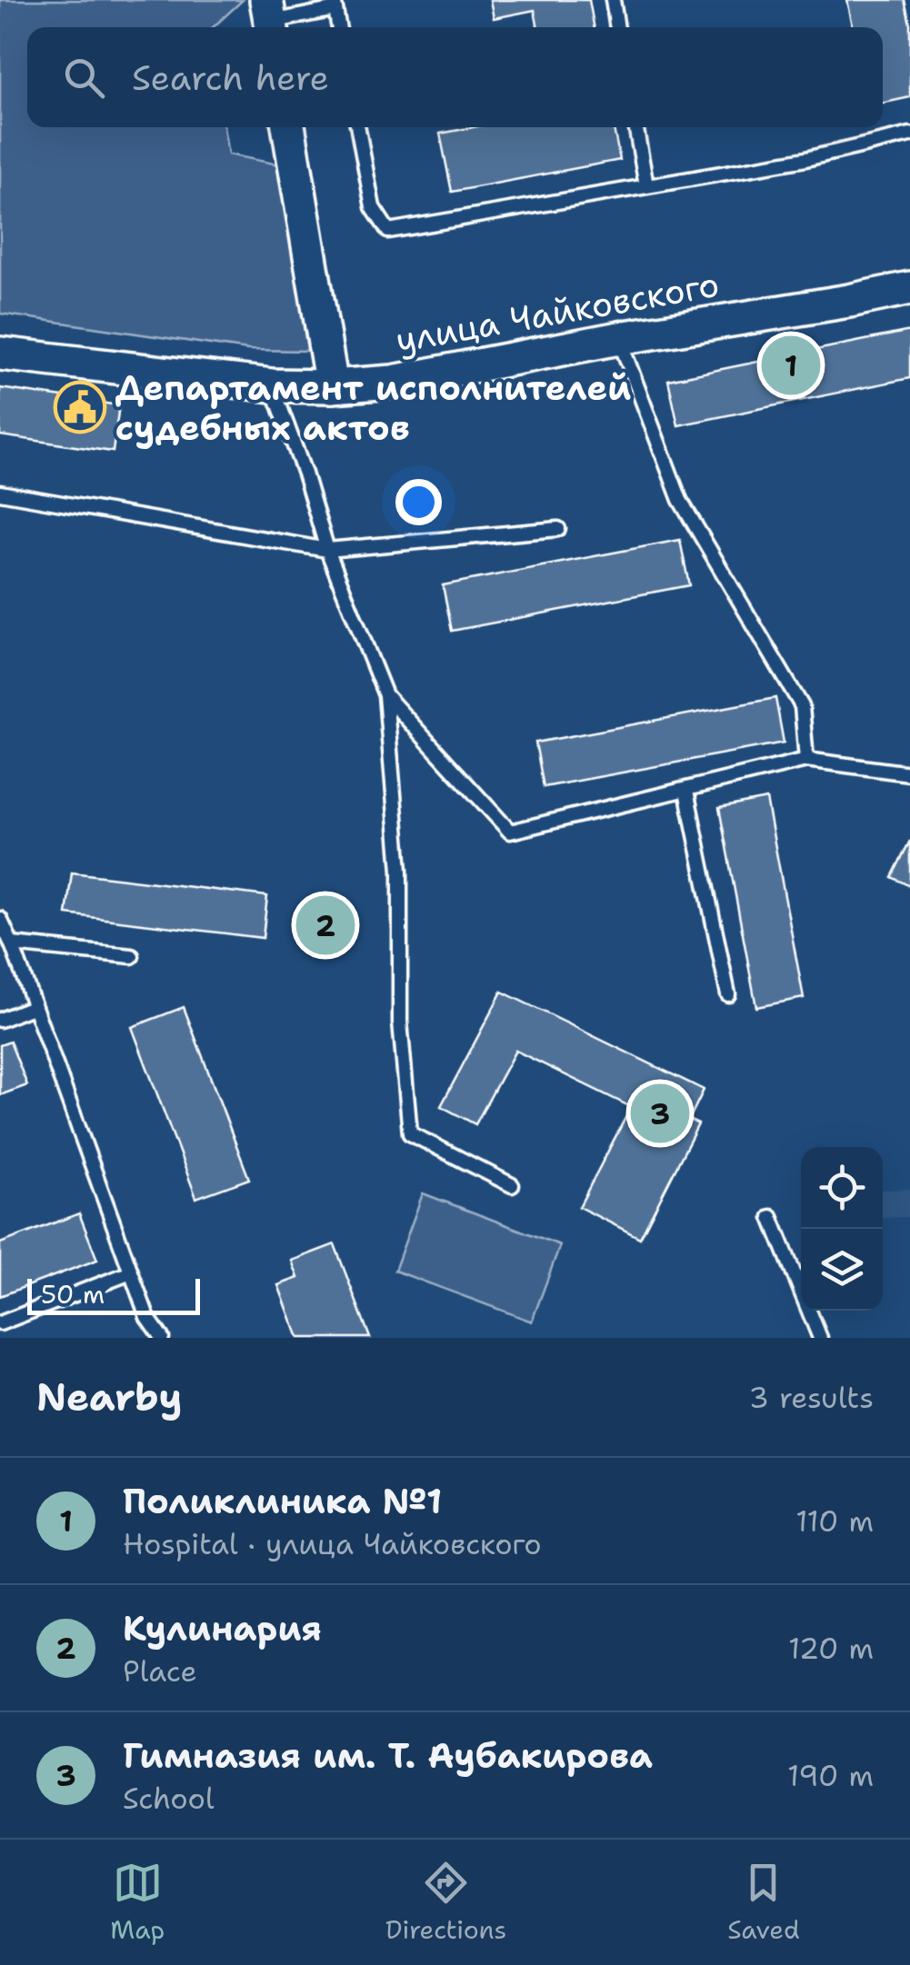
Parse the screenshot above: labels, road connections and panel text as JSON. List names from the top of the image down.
{
  "streets": {
    "street": ["улица Чайковского"]
  },
  "places": {
    "public building": ["Департамент исполнителей судебных актов"]
  },
  "scale_bar": "50 m",
  "page": {
    "search": "Search here",
    "pins": ["1", "2", "3"],
    "scale": "50 m",
    "heading": ["Nearby", "3 results"],
    "list": [
      {
        "mark": "1",
        "name": "Поликлиника №1",
        "note": "Hospital · улица Чайковского",
        "value": "110 m"
      },
      {
        "mark": "2",
        "name": "Кулинария",
        "note": "Place",
        "value": "120 m"
      },
      {
        "mark": "3",
        "name": "Гимназия им. Т. Аубакирова",
        "note": "School",
        "value": "190 m"
      }
    ],
    "nav": ["Map", "Directions", "Saved"]
  }
}
